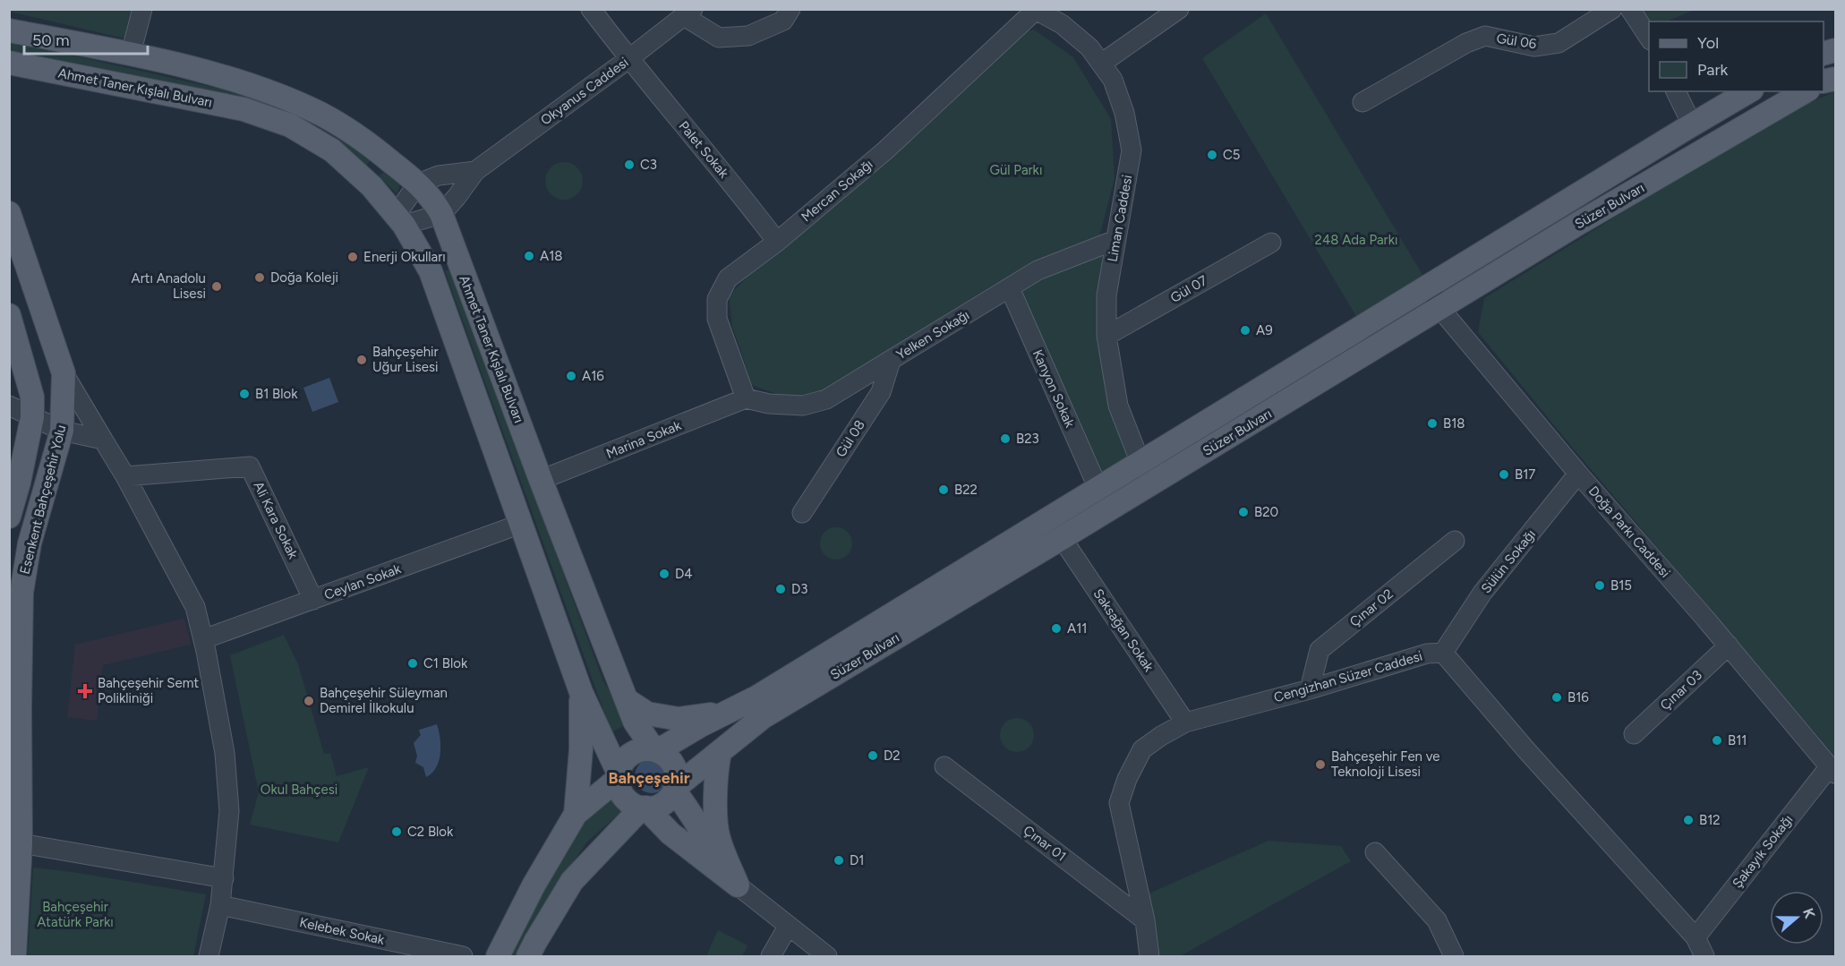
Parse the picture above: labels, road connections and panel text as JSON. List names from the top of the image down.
{
  "streets": {
    "main road": ["Ahmet Taner Kışlalı Bulvarı", "Süzer Bulvarı", "Esenkent Bahçeşehir Yolu"],
    "street": [
      "Gül 06",
      "Okyanus Caddesi",
      "Palet Sokak",
      "Mercan Sokağı",
      "Liman Caddesi",
      "Gül 07",
      "Yelken Sokağı",
      "Kanyon Sokak",
      "Gül 08",
      "Marina Sokak",
      "Ali Kara Sokak",
      "Doğa Parkı Caddesi",
      "Sülün Sokağı",
      "Ceylan Sokak",
      "Çınar 02",
      "Saksağan Sokak",
      "Cengizhan Süzer Caddesi",
      "Çınar 03",
      "Çınar 01",
      "Şakayık Sokağı",
      "Kelebek Sokak"
    ]
  },
  "crossings": [
    ["Ahmet Taner Kışlalı Bulvarı", "Süzer Bulvarı"],
    ["Ahmet Taner Kışlalı Bulvarı", "Marina Sokak"],
    ["Ahmet Taner Kışlalı Bulvarı", "Ceylan Sokak"],
    ["Okyanus Caddesi", "Palet Sokak"],
    ["Palet Sokak", "Mercan Sokağı"],
    ["Mercan Sokağı", "Liman Caddesi"],
    ["Mercan Sokağı", "Yelken Sokağı"],
    ["Mercan Sokağı", "Marina Sokak"],
    ["Süzer Bulvarı", "Liman Caddesi"],
    ["Süzer Bulvarı", "Kanyon Sokak"],
    ["Süzer Bulvarı", "Doğa Parkı Caddesi"],
    ["Süzer Bulvarı", "Saksağan Sokak"],
    ["Liman Caddesi", "Gül 07"],
    ["Liman Caddesi", "Yelken Sokağı"],
    ["Yelken Sokağı", "Kanyon Sokak"],
    ["Yelken Sokağı", "Gül 08"],
    ["Yelken Sokağı", "Marina Sokak"],
    ["Ali Kara Sokak", "Ceylan Sokak"],
    ["Doğa Parkı Caddesi", "Sülün Sokağı"],
    ["Doğa Parkı Caddesi", "Çınar 03"],
    ["Doğa Parkı Caddesi", "Şakayık Sokağı"],
    ["Sülün Sokağı", "Cengizhan Süzer Caddesi"],
    ["Çınar 02", "Cengizhan Süzer Caddesi"],
    ["Saksağan Sokak", "Cengizhan Süzer Caddesi"],
    ["Cengizhan Süzer Caddesi", "Çınar 01"]
  ],
  "districts": ["Bahçeşehir"],
  "parks": [
    "Gül Parkı",
    "248 Ada Parkı",
    "Okul Bahçesi",
    "Bahçeşehir Atatürk Parkı"
  ],
  "places": {
    "other": [
      "C5",
      "C3",
      "A18",
      "Enerji Okulları",
      "Doğa Koleji",
      "Artı Anadolu Lisesi",
      "A9",
      "Bahçeşehir Uğur Lisesi",
      "A16",
      "B1 Blok",
      "B18",
      "B23",
      "B17",
      "B22",
      "B20",
      "D4",
      "B15",
      "D3",
      "A11",
      "C1 Blok",
      "B16",
      "Bahçeşehir Süleyman Demirel İlkokulu",
      "B11",
      "D2",
      "Bahçeşehir Fen ve Teknoloji Lisesi",
      "B12",
      "C2 Blok",
      "D1"
    ],
    "health": ["Bahçeşehir Semt Polikliniği"]
  },
  "legend": ["Yol", "Park"],
  "scale_bar": "50 m",
  "north": "right"
}
